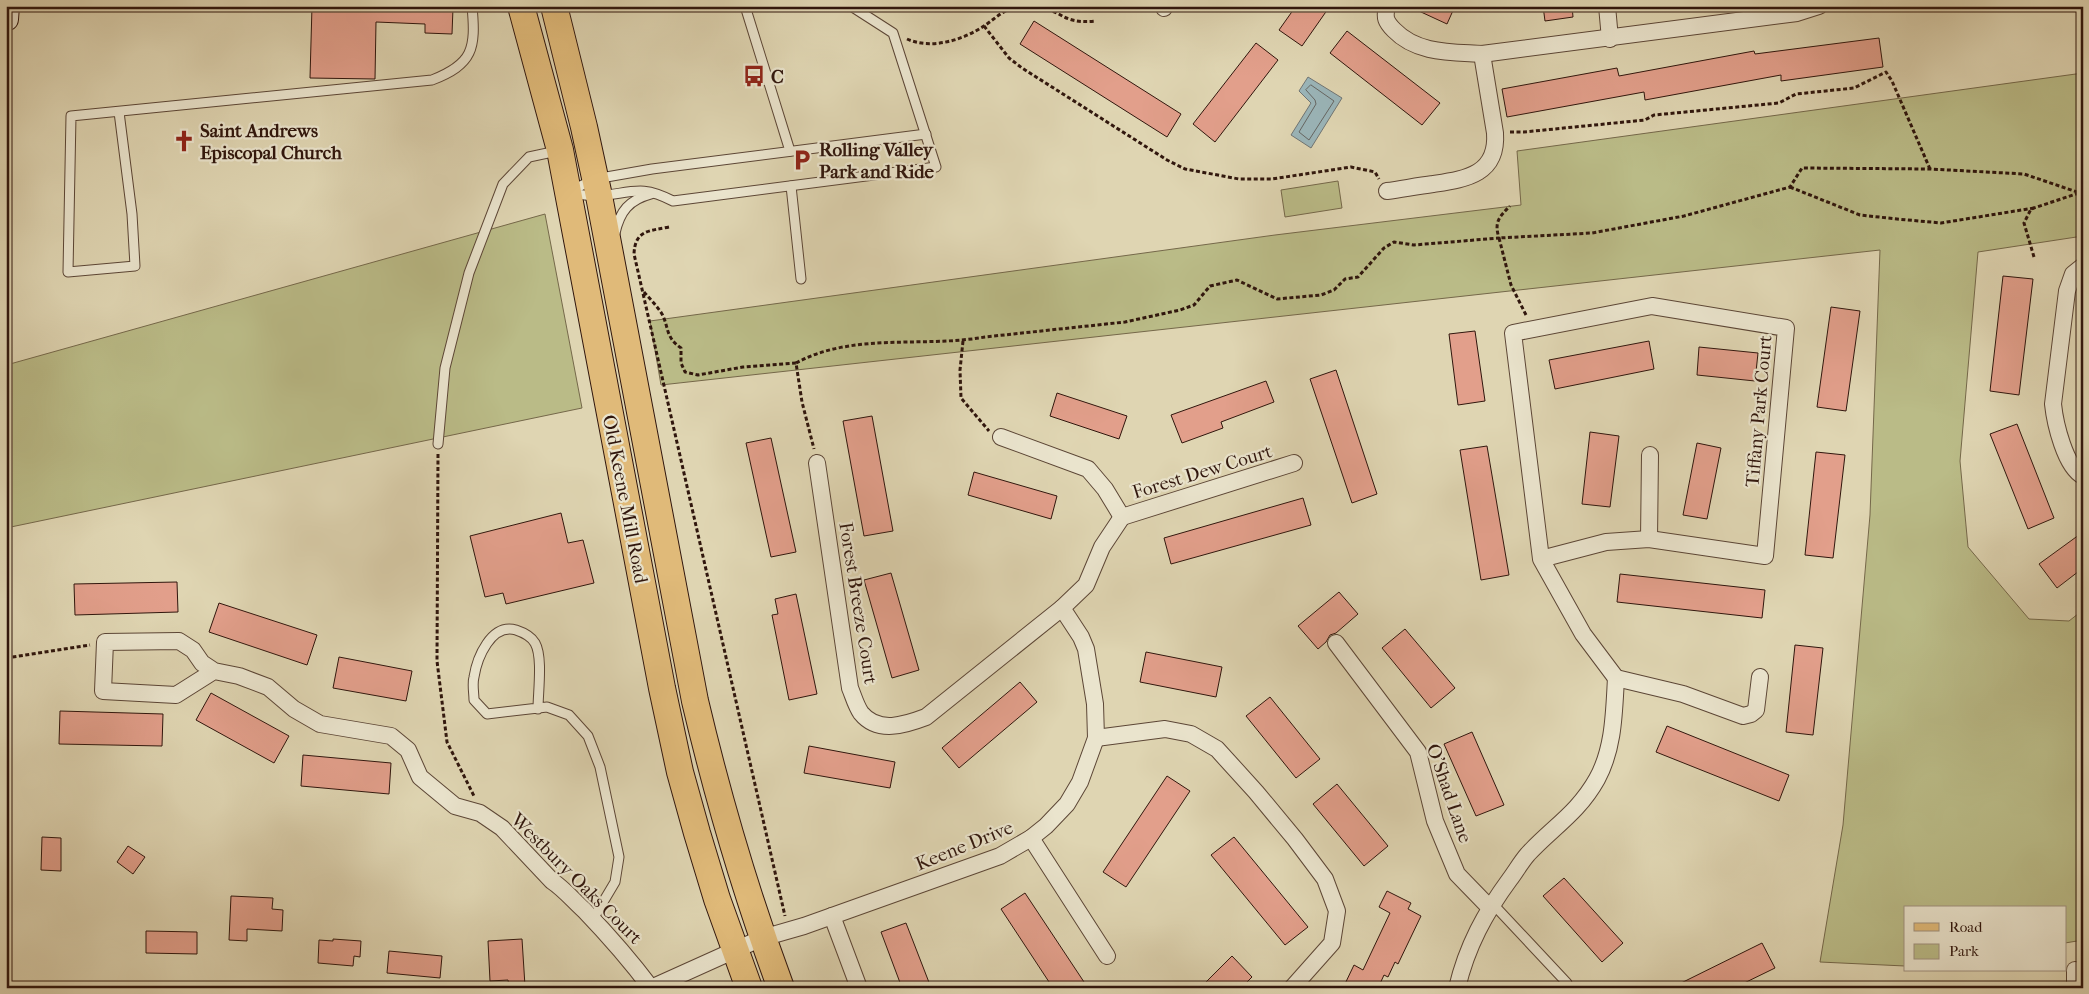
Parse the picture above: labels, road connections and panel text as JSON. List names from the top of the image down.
{
  "streets": {
    "main road": ["Old Keene Mill Road"],
    "street": [
      "Tiffany Park Court",
      "Forest Dew Court",
      "Forest Breeze Court",
      "O'Shad Lane",
      "Keene Drive",
      "Westbury Oaks Court"
    ]
  },
  "crossings": [
    ["Old Keene Mill Road", "Keene Drive"],
    ["Forest Breeze Court", "Keene Drive"],
    ["Keene Drive", "Westbury Oaks Court"]
  ],
  "places": {
    "bus stop": ["C"],
    "church": ["Saint Andrews Episcopal Church"],
    "parking": ["Rolling Valley Park and Ride"]
  },
  "legend": ["Road", "Park"]
}
